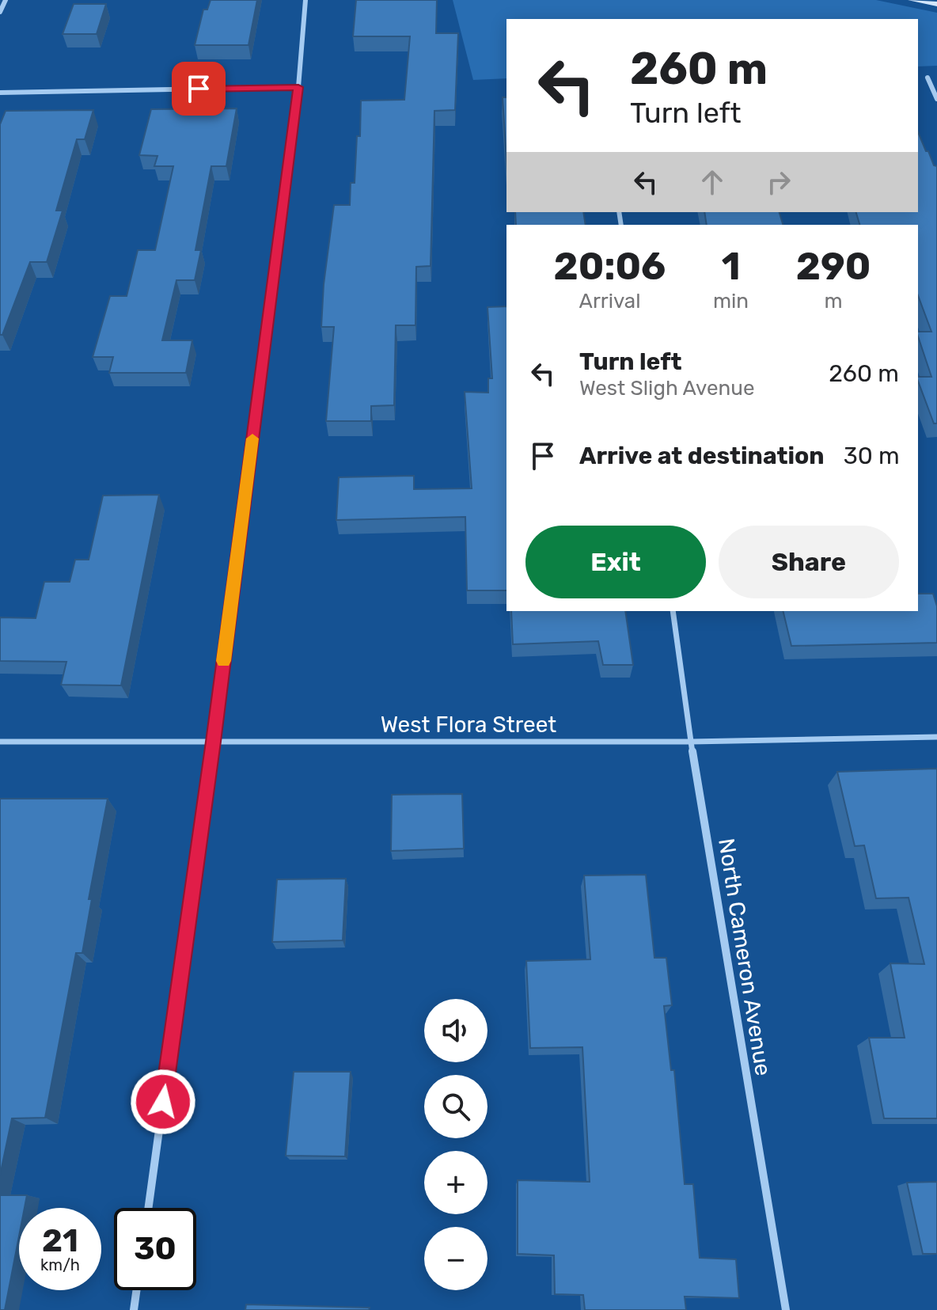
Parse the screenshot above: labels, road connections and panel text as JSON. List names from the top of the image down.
{
  "streets": {
    "street": ["West Flora Street", "North Cameron Avenue"]
  },
  "crossings": [
    ["West Flora Street", "North Cameron Avenue"]
  ],
  "page": {
    "turn": ["260 m", "Turn left"],
    "eta": [
      "20:06",
      "Arrival",
      "1",
      "min",
      "290",
      "m"
    ],
    "list": [
      {
        "name": "Turn left",
        "note": "West Sligh Avenue",
        "value": "260 m"
      },
      {
        "name": "Arrive at destination",
        "value": "30 m"
      }
    ],
    "buttons": ["Exit", "Share"],
    "map_buttons": ["+", "−"],
    "speed": "21 km/h",
    "limit": "30"
  }
}
